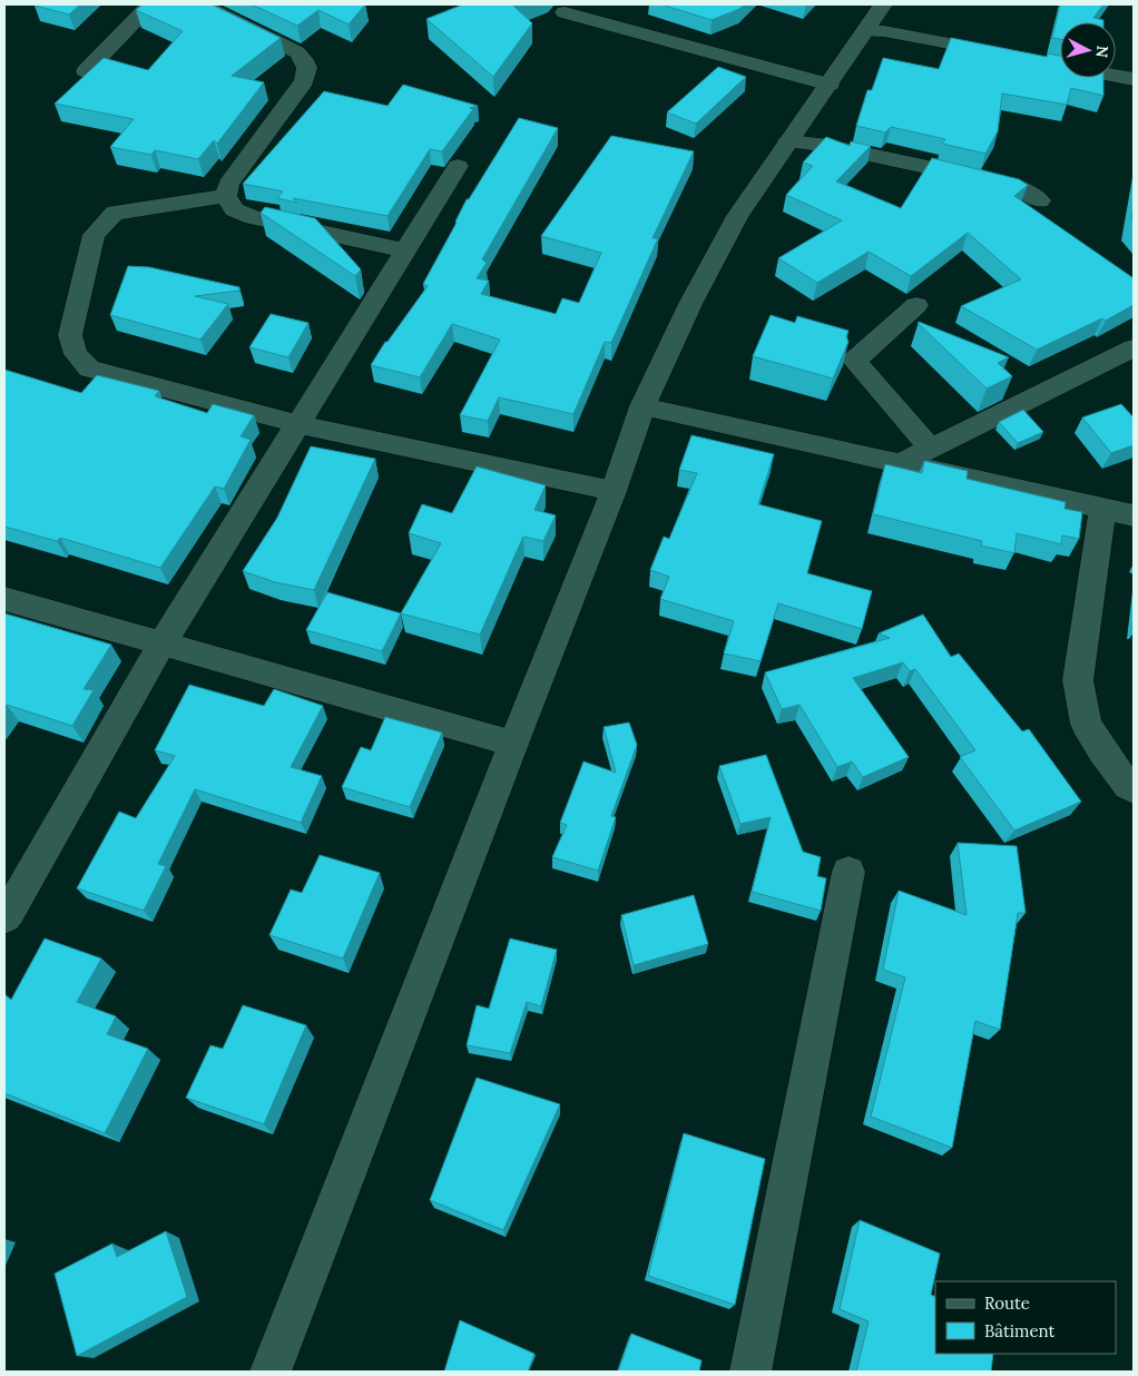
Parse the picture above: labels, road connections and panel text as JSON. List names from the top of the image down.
{
  "legend": ["Route", "Bâtiment"],
  "north": "right"
}
